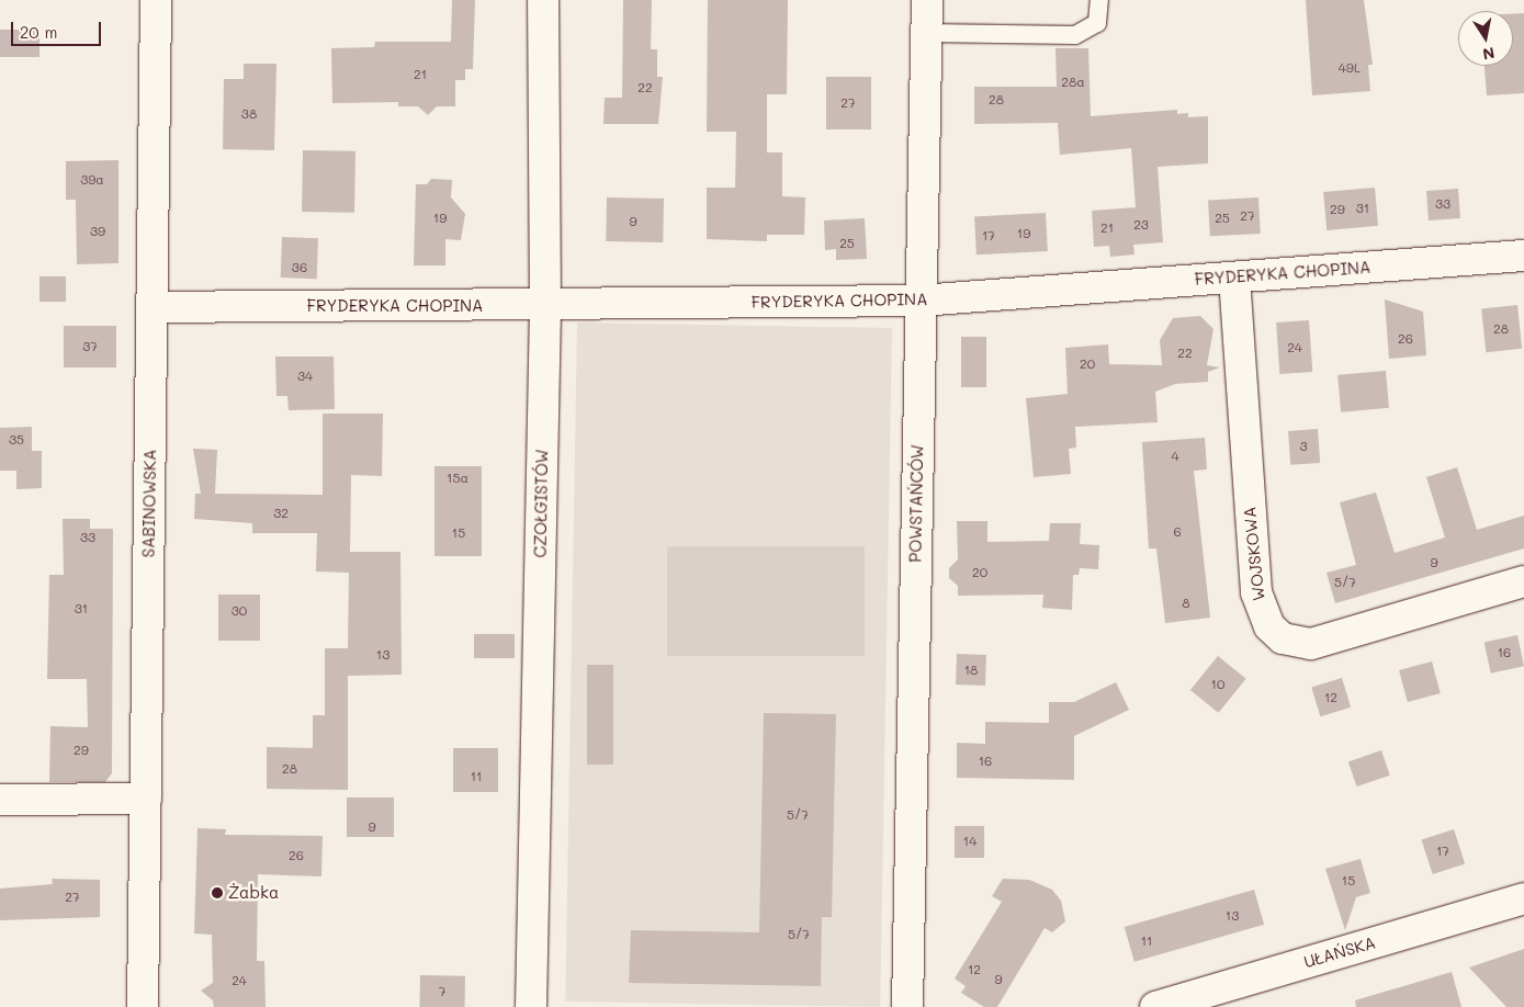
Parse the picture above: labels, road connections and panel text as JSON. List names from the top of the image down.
{
  "streets": {
    "street": [
      "FRYDERYKA CHOPINA",
      "SABINOWSKA",
      "CZOŁGISTÓW",
      "POWSTAŃCÓW",
      "WOJSKOWA",
      "UŁAŃSKA"
    ]
  },
  "crossings": [
    ["FRYDERYKA CHOPINA", "SABINOWSKA"],
    ["FRYDERYKA CHOPINA", "CZOŁGISTÓW"],
    ["FRYDERYKA CHOPINA", "POWSTAŃCÓW"],
    ["FRYDERYKA CHOPINA", "WOJSKOWA"]
  ],
  "places": ["Żabka"],
  "house_numbers": [
    "49L",
    "21",
    "28a",
    "22",
    "28",
    "27",
    "38",
    "39a",
    "33",
    "31",
    "29",
    "27",
    "19",
    "25",
    "9",
    "23",
    "21",
    "39",
    "19",
    "17",
    "25",
    "36",
    "28",
    "26",
    "37",
    "24",
    "22",
    "20",
    "34",
    "35",
    "3",
    "4",
    "15a",
    "32",
    "6",
    "15",
    "33",
    "9",
    "20",
    "5/7",
    "8",
    "31",
    "30",
    "16",
    "13",
    "18",
    "10",
    "12",
    "29",
    "16",
    "28",
    "11",
    "5/7",
    "9",
    "14",
    "17",
    "26",
    "15",
    "27",
    "13",
    "5/7",
    "11",
    "12",
    "9",
    "24",
    "7"
  ],
  "scale_bar": "20 m",
  "north": "bottom"
}
